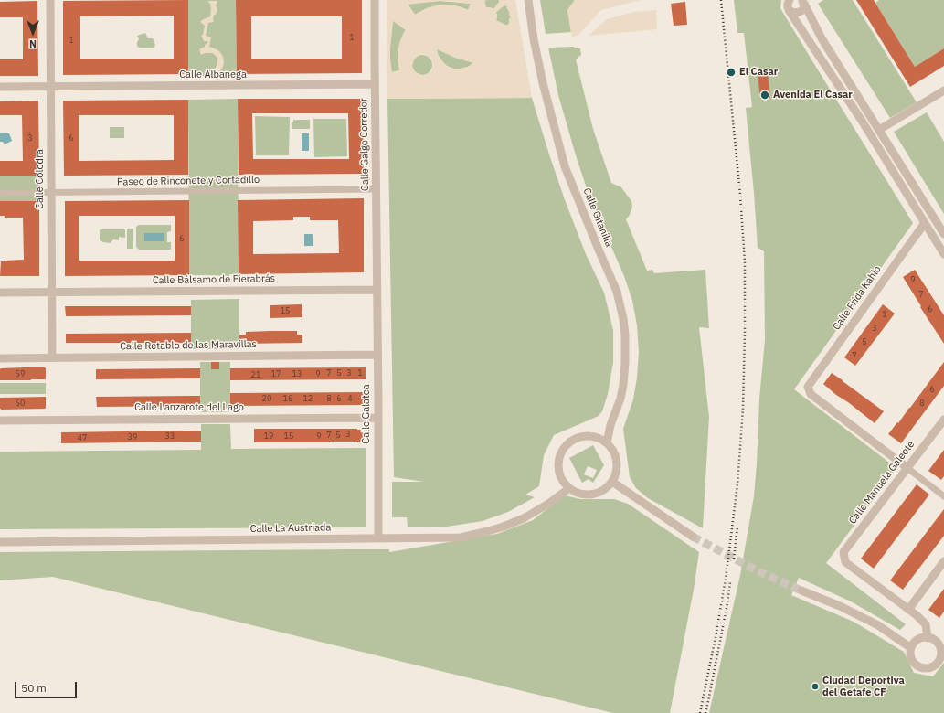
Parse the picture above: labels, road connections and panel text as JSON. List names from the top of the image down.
{
  "streets": {
    "street": [
      "Calle Albanega",
      "Calle Galgo Corredor",
      "Calle Colodra",
      "Paseo de Rinconete y Cortadillo",
      "Calle Gitanilla",
      "Calle Bálsamo de Fierabrás",
      "Calle Frida Kahlo",
      "Calle Retablo de las Maravillas",
      "Calle Lanzarote del Lago",
      "Calle Galatea",
      "Calle Manuela Galeote",
      "Calle La Austriada"
    ]
  },
  "crossings": [
    ["Calle Albanega", "Calle Galgo Corredor"],
    ["Calle Albanega", "Calle Colodra"],
    ["Calle Galgo Corredor", "Paseo de Rinconete y Cortadillo"],
    ["Calle Galgo Corredor", "Calle Bálsamo de Fierabrás"],
    ["Calle Galgo Corredor", "Calle Galatea"],
    ["Calle Colodra", "Paseo de Rinconete y Cortadillo"],
    ["Calle Colodra", "Calle Bálsamo de Fierabrás"],
    ["Calle Colodra", "Calle Retablo de las Maravillas"],
    ["Calle Gitanilla", "Calle La Austriada"],
    ["Calle Bálsamo de Fierabrás", "Calle Galatea"],
    ["Calle Frida Kahlo", "Calle Manuela Galeote"],
    ["Calle Retablo de las Maravillas", "Calle Galatea"],
    ["Calle Lanzarote del Lago", "Calle Galatea"],
    ["Calle Galatea", "Calle La Austriada"]
  ],
  "places": ["El Casar", "Avenida El Casar", "Ciudad Deportiva del Getafe CF"],
  "house_numbers": [
    "1",
    "1",
    "3",
    "6",
    "6",
    "9",
    "7",
    "6",
    "15",
    "1",
    "3",
    "5",
    "7",
    "7",
    "5",
    "3",
    "1",
    "59",
    "17",
    "13",
    "9",
    "21",
    "6",
    "20",
    "16",
    "12",
    "8",
    "6",
    "4",
    "60",
    "8",
    "3",
    "7",
    "5",
    "33",
    "19",
    "15",
    "9",
    "39",
    "47"
  ],
  "scale_bar": "50 m",
  "north": "bottom"
}
